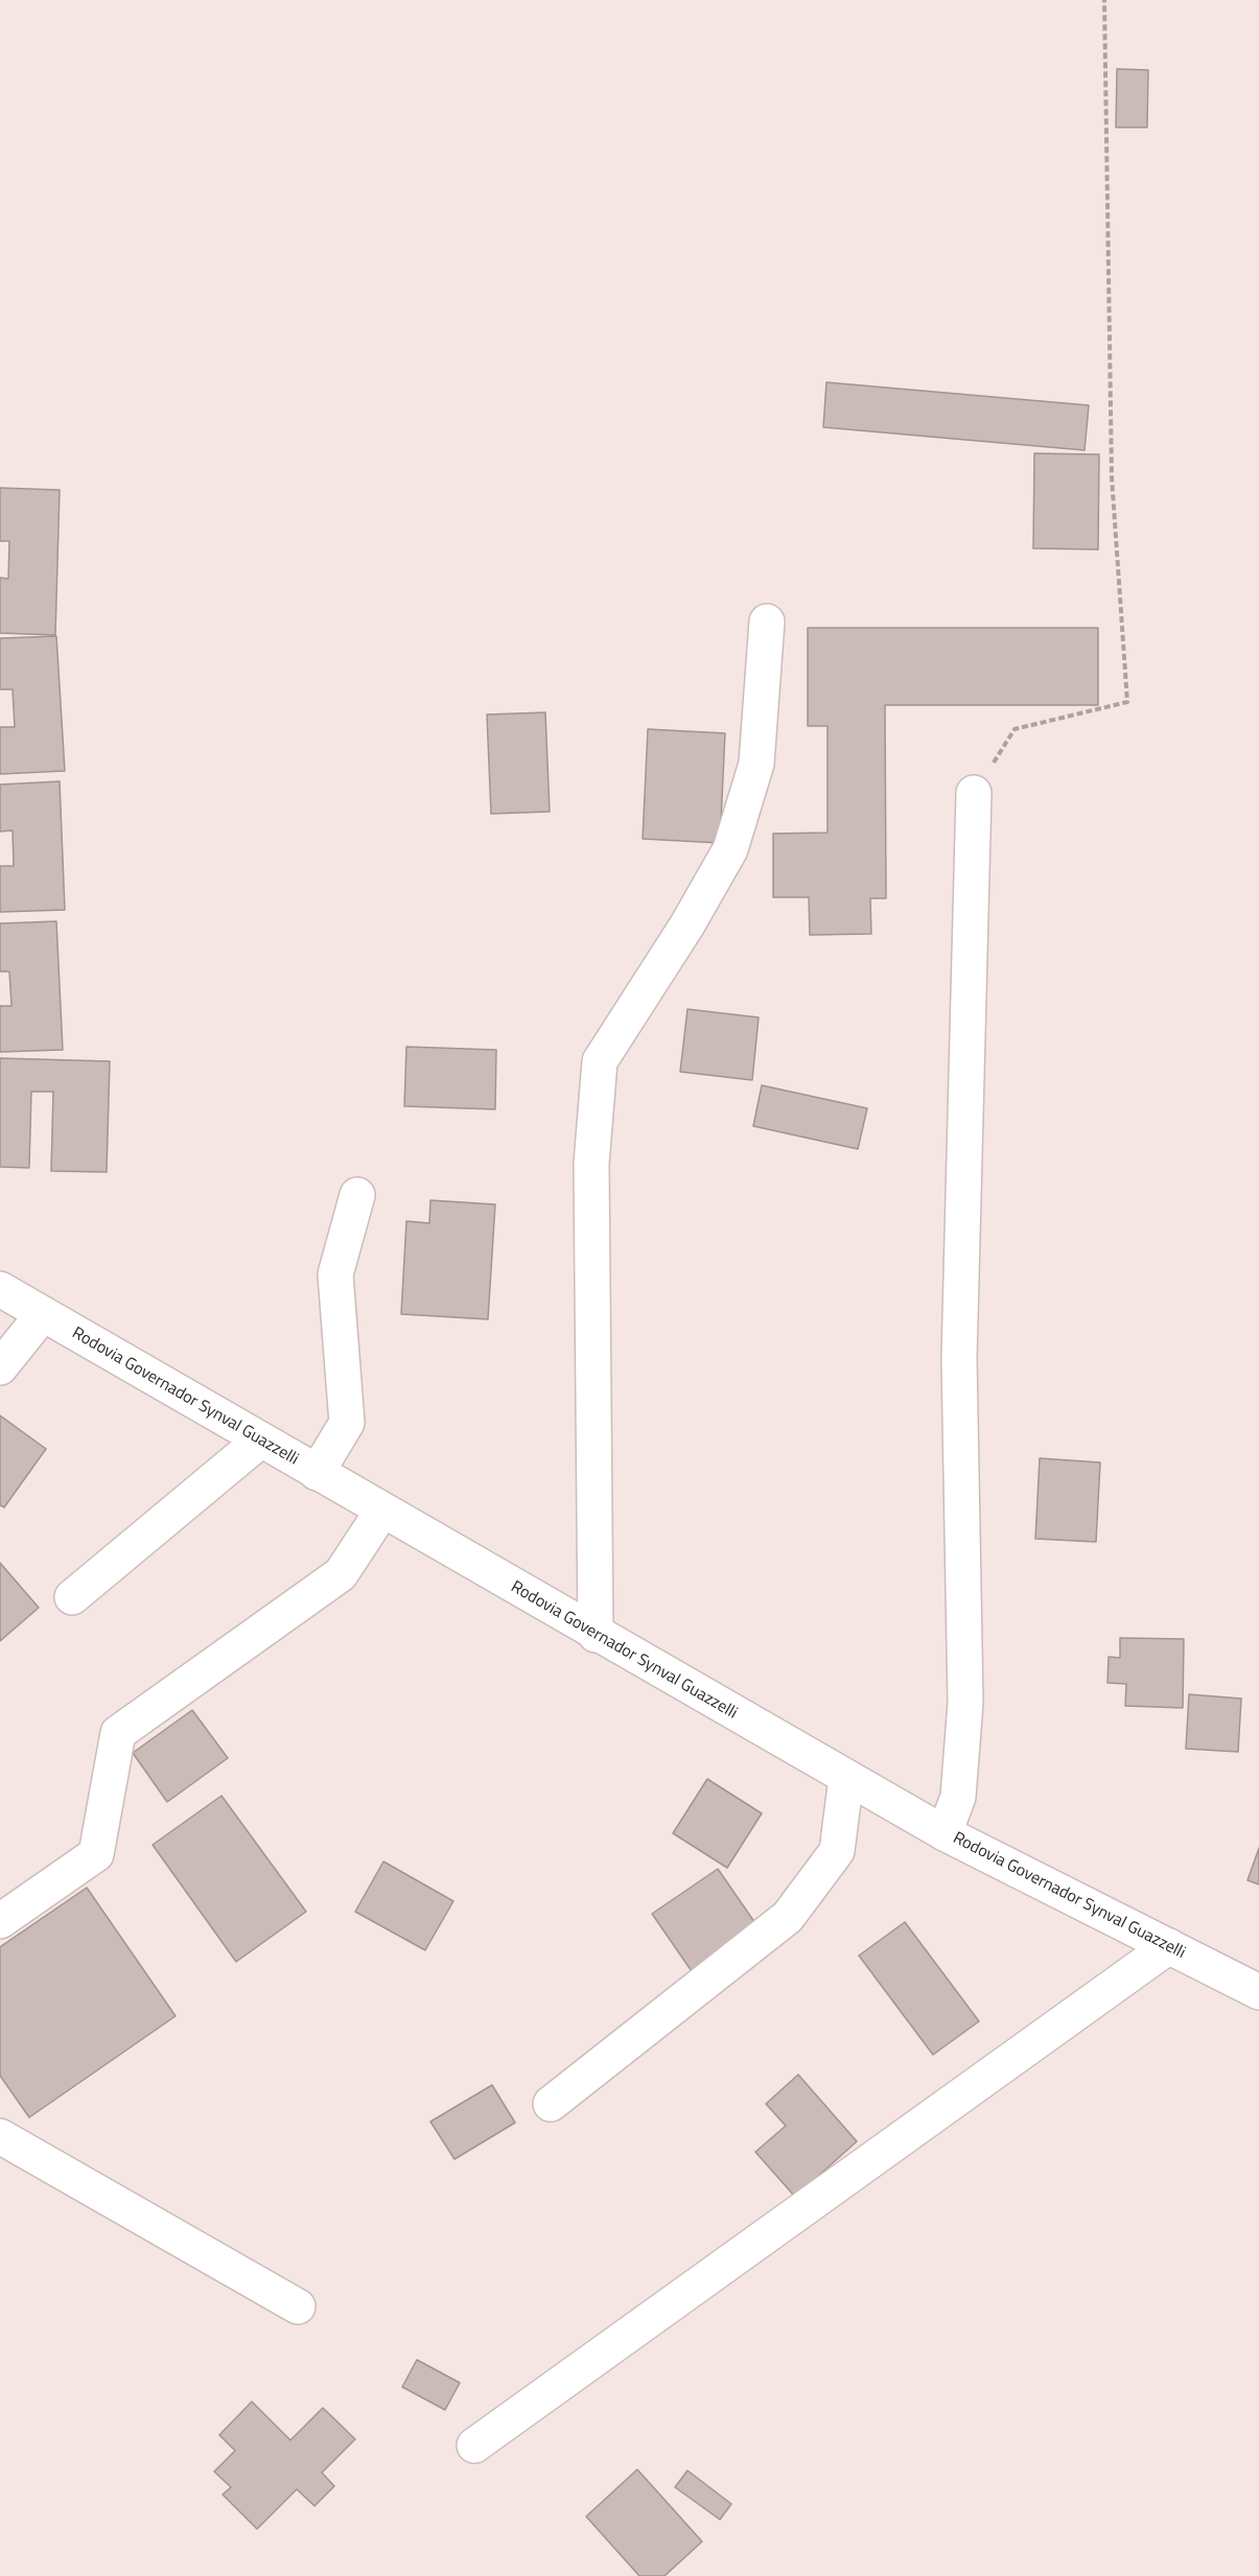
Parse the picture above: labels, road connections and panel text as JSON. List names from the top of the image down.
{
  "streets": {
    "main road": ["Rodovia Governador Synval Guazzelli"]
  }
}
